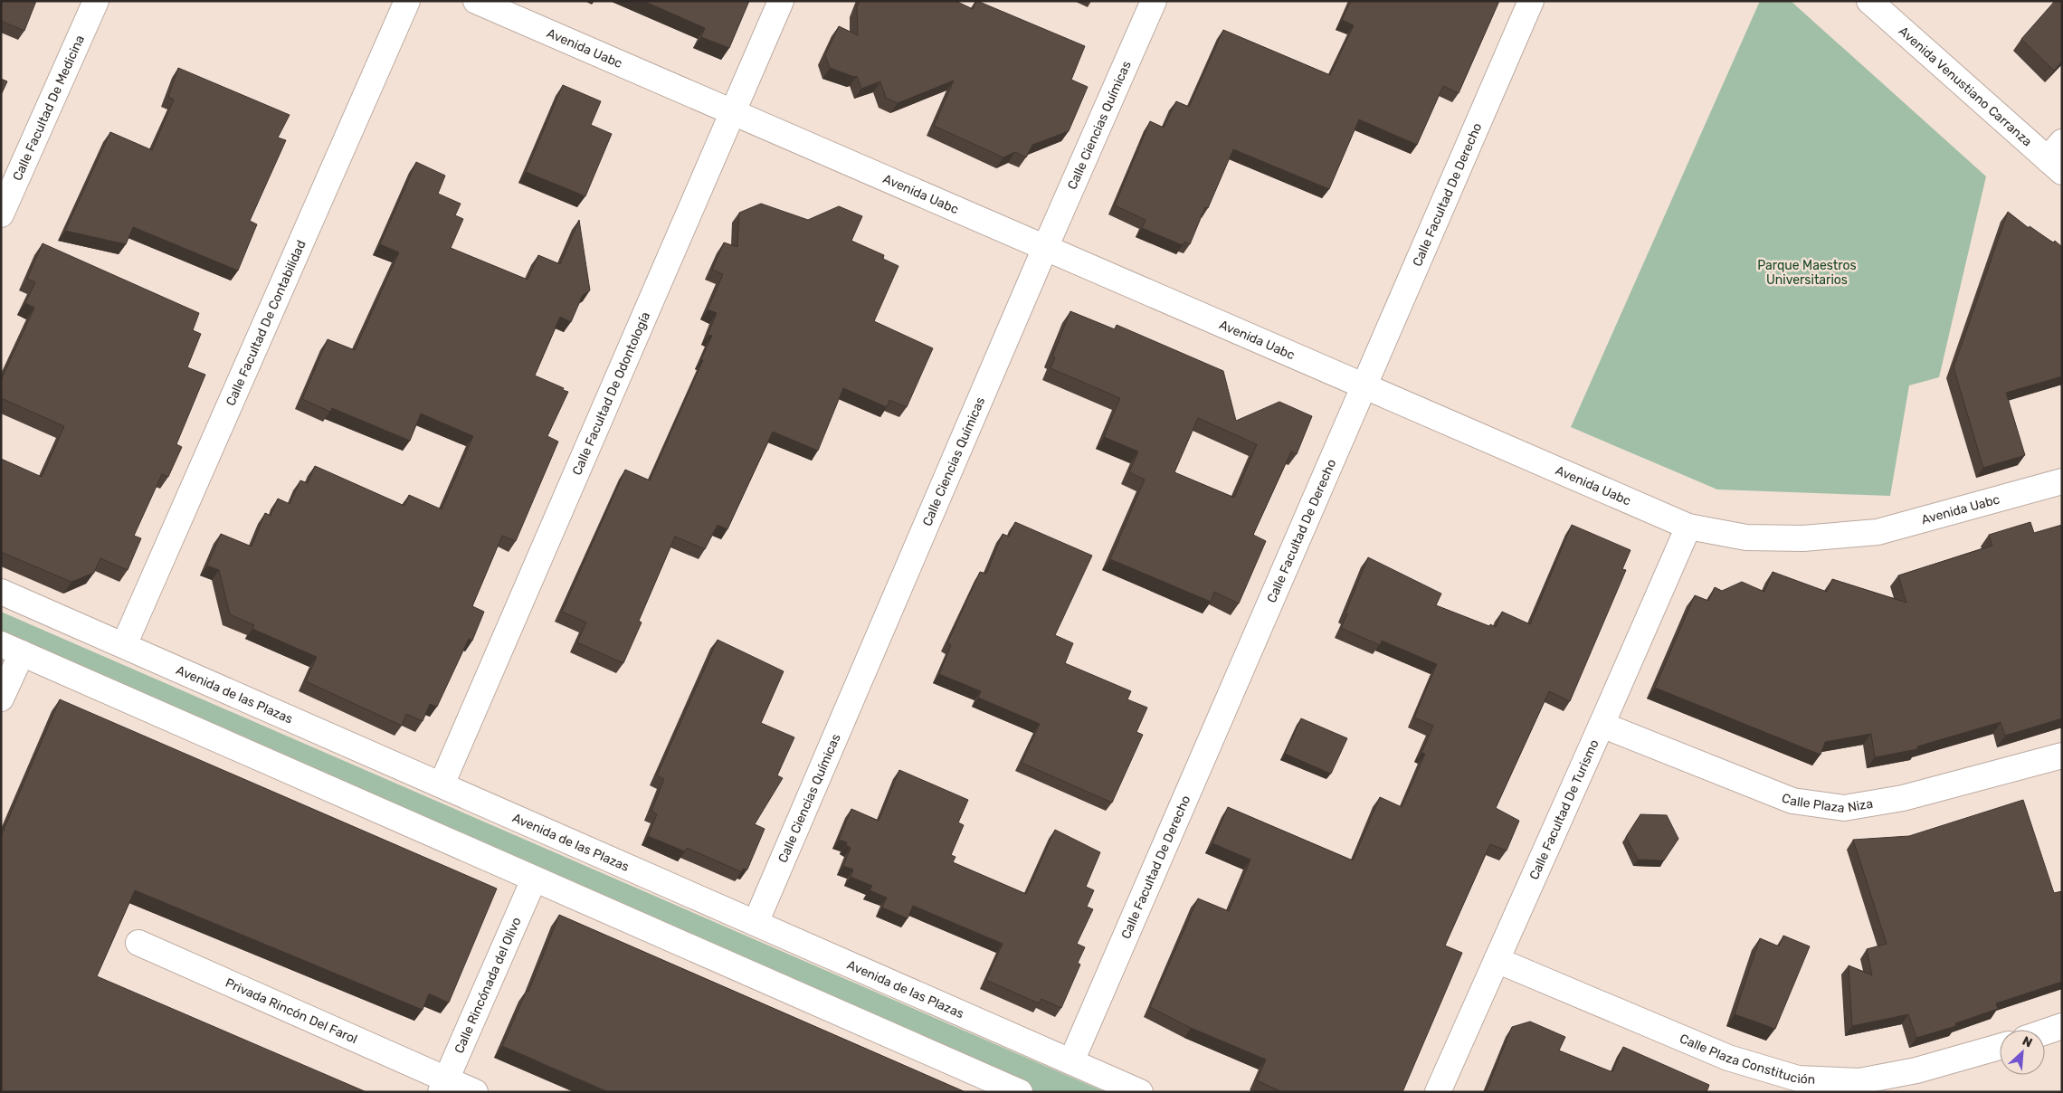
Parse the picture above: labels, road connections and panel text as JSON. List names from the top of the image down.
{
  "streets": {
    "street": [
      "Avenida Uabc",
      "Avenida Venustiano Carranza",
      "Calle Facultad De Medicina",
      "Calle Ciencias Químicas",
      "Calle Facultad De Derecho",
      "Calle Facultad De Contabilidad",
      "Calle Facultad De Odontología",
      "Avenida de las Plazas",
      "Calle Plaza Niza",
      "Calle Facultad De Turismo",
      "Calle Rincónada del Olivo",
      "Privada Rincón Del Farol",
      "Calle Plaza Constitución"
    ]
  },
  "crossings": [
    ["Avenida Uabc", "Calle Ciencias Químicas"],
    ["Avenida Uabc", "Calle Facultad De Derecho"],
    ["Avenida Uabc", "Calle Facultad De Odontología"],
    ["Avenida Uabc", "Calle Facultad De Turismo"],
    ["Calle Ciencias Químicas", "Avenida de las Plazas"],
    ["Calle Facultad De Derecho", "Avenida de las Plazas"],
    ["Calle Facultad De Contabilidad", "Avenida de las Plazas"],
    ["Calle Facultad De Odontología", "Avenida de las Plazas"],
    ["Calle Plaza Niza", "Calle Facultad De Turismo"],
    ["Calle Facultad De Turismo", "Calle Plaza Constitución"],
    ["Calle Rincónada del Olivo", "Privada Rincón Del Farol"]
  ],
  "parks": ["Parque Maestros Universitarios"],
  "north": "top right"
}
